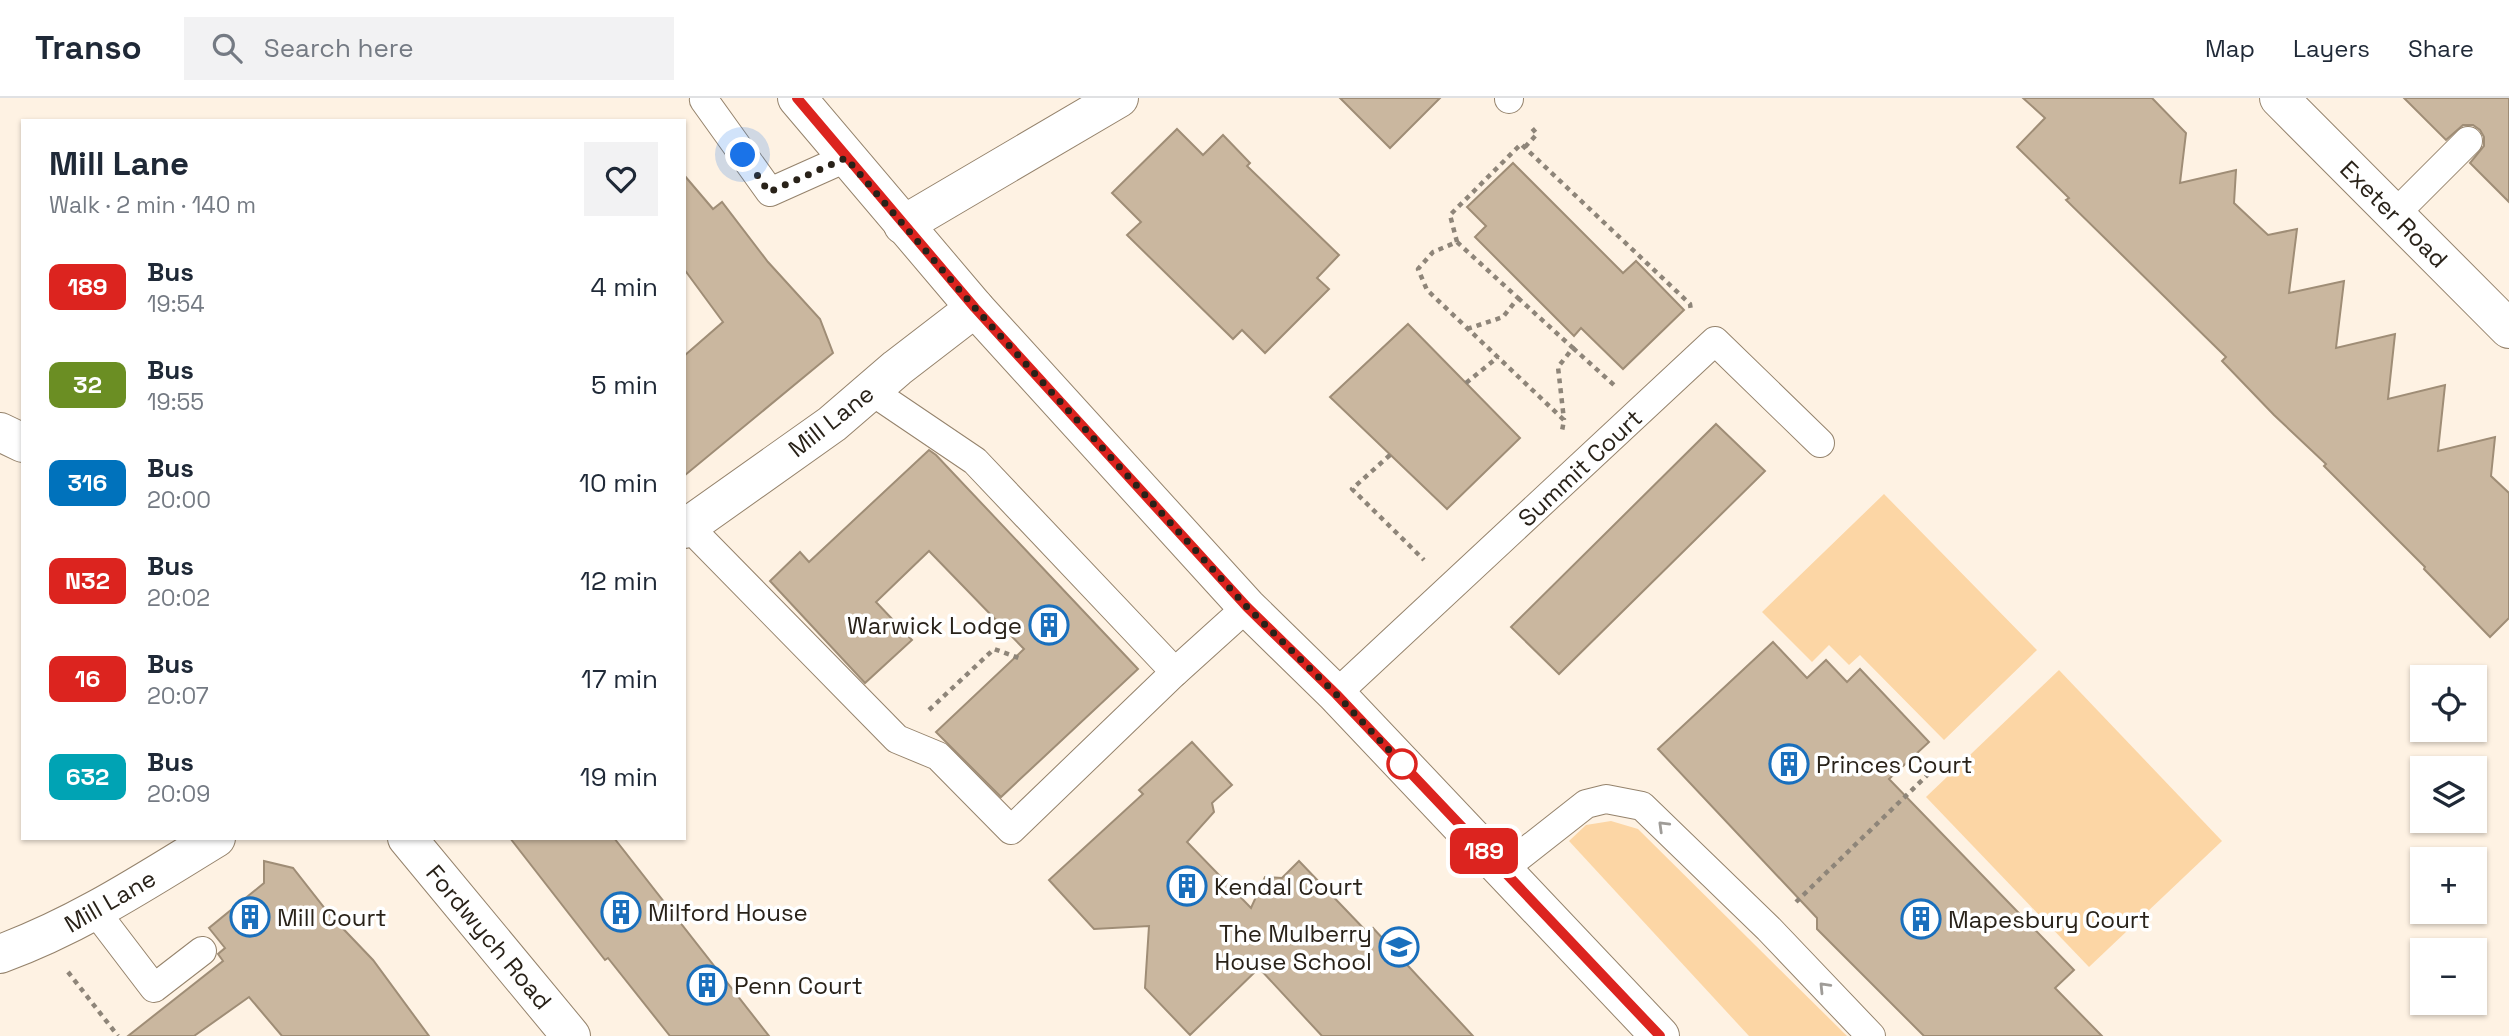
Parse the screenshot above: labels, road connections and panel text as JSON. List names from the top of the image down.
{
  "streets": {
    "street": ["Exeter Road", "Mill Lane", "Fordwych Road"],
    "lane": ["Summit Court"]
  },
  "places": {
    "building": [
      "Warwick Lodge",
      "Princes Court",
      "Kendal Court",
      "Milford House",
      "Mill Court",
      "Mapesbury Court",
      "Penn Court"
    ],
    "school or university": ["The Mulberry House School"]
  },
  "lines": ["bus line 189"],
  "page": {
    "header": "Transo",
    "search": "Search here",
    "nav": ["Map", "Layers", "Share"],
    "on_map": "189",
    "heading": ["Mill Lane", "Walk · 2 min · 140 m"],
    "list": [
      {
        "mark": "189",
        "name": "Bus",
        "note": "19:54",
        "value": "4 min"
      },
      {
        "mark": "32",
        "name": "Bus",
        "note": "19:55",
        "value": "5 min"
      },
      {
        "mark": "316",
        "name": "Bus",
        "note": "20:00",
        "value": "10 min"
      },
      {
        "mark": "N32",
        "name": "Bus",
        "note": "20:02",
        "value": "12 min"
      },
      {
        "mark": "16",
        "name": "Bus",
        "note": "20:07",
        "value": "17 min"
      },
      {
        "mark": "632",
        "name": "Bus",
        "note": "20:09",
        "value": "19 min"
      }
    ],
    "map_buttons": ["+", "−"]
  }
}
